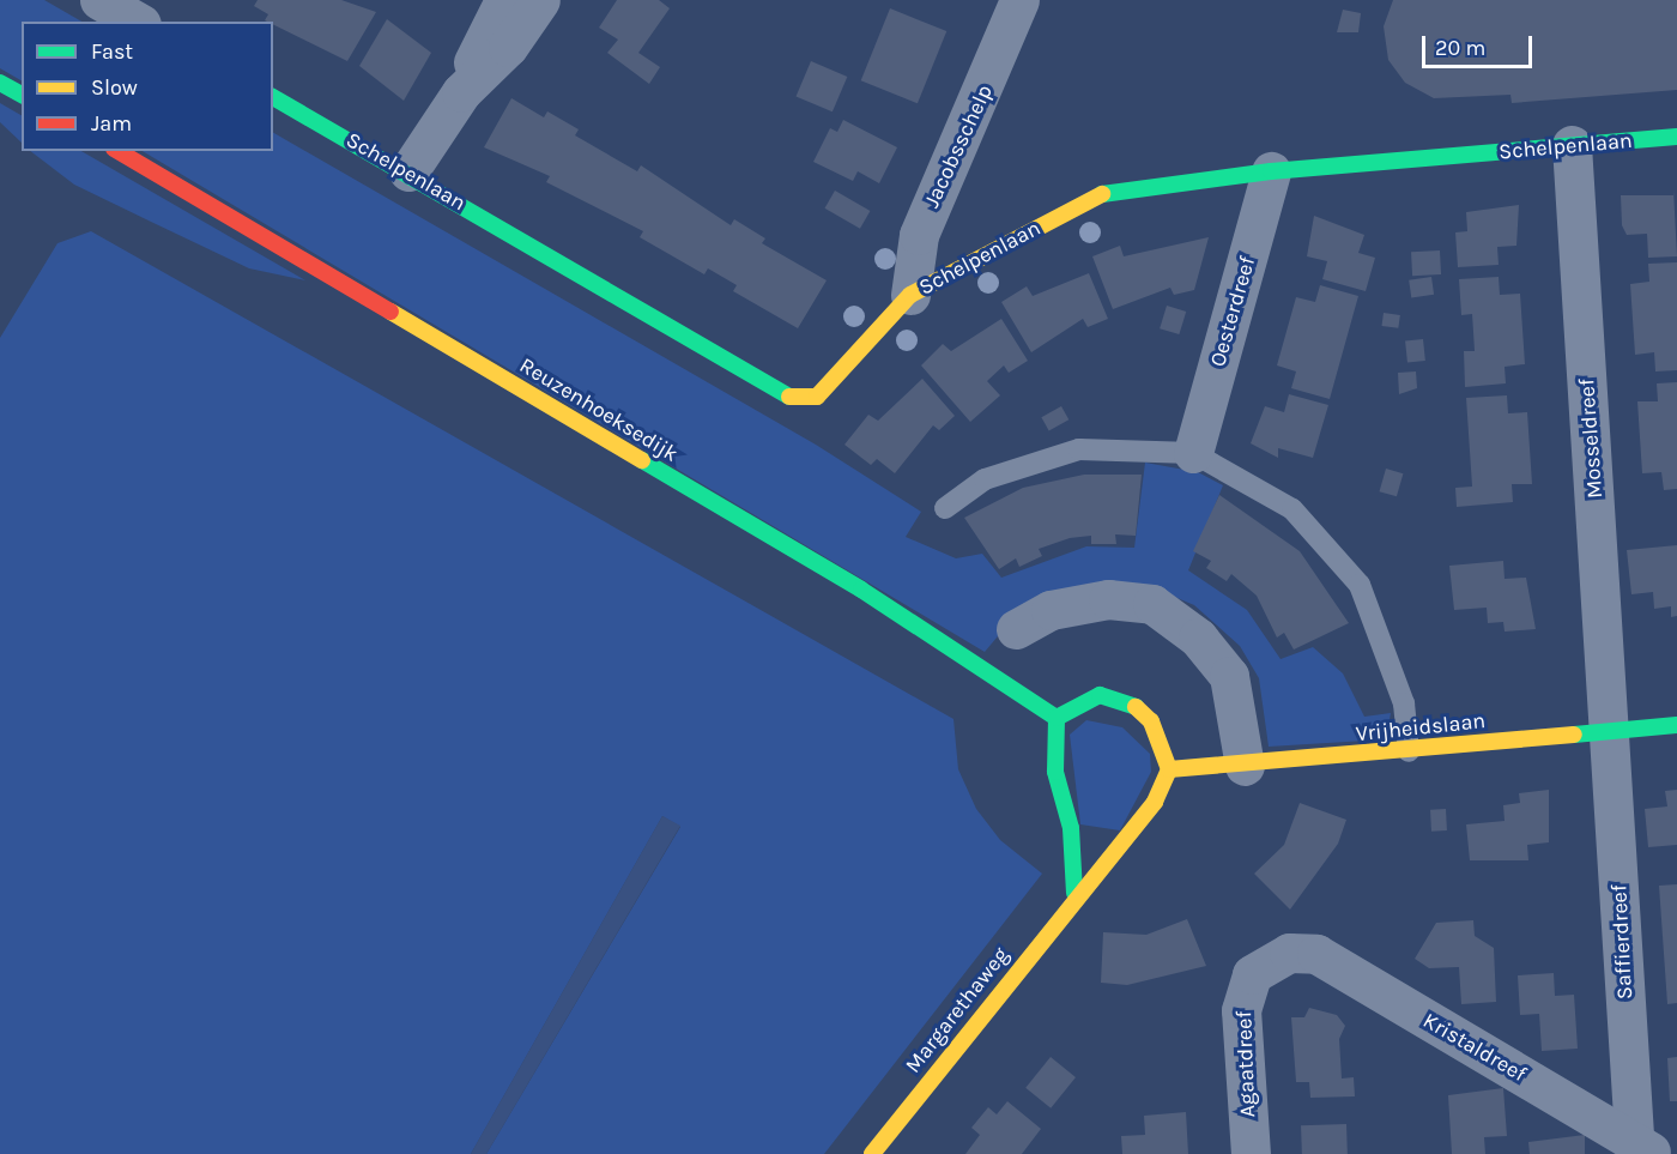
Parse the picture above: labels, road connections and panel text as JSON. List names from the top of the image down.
{
  "streets": {
    "street": [
      "Jacobsschelp",
      "Schelpenlaan",
      "Oesterdreef",
      "Reuzenhoeksedijk",
      "Mosseldreef",
      "Vrijheidslaan",
      "Saffierdreef",
      "Margarethaweg",
      "Kristaldreef",
      "Agaatdreef"
    ]
  },
  "crossings": [
    ["Jacobsschelp", "Schelpenlaan"],
    ["Schelpenlaan", "Oesterdreef"],
    ["Schelpenlaan", "Mosseldreef"],
    ["Mosseldreef", "Vrijheidslaan"],
    ["Mosseldreef", "Saffierdreef"],
    ["Vrijheidslaan", "Saffierdreef"],
    ["Vrijheidslaan", "Margarethaweg"],
    ["Saffierdreef", "Kristaldreef"],
    ["Kristaldreef", "Agaatdreef"]
  ],
  "legend": ["Fast", "Slow", "Jam"],
  "scale_bar": "20 m"
}
